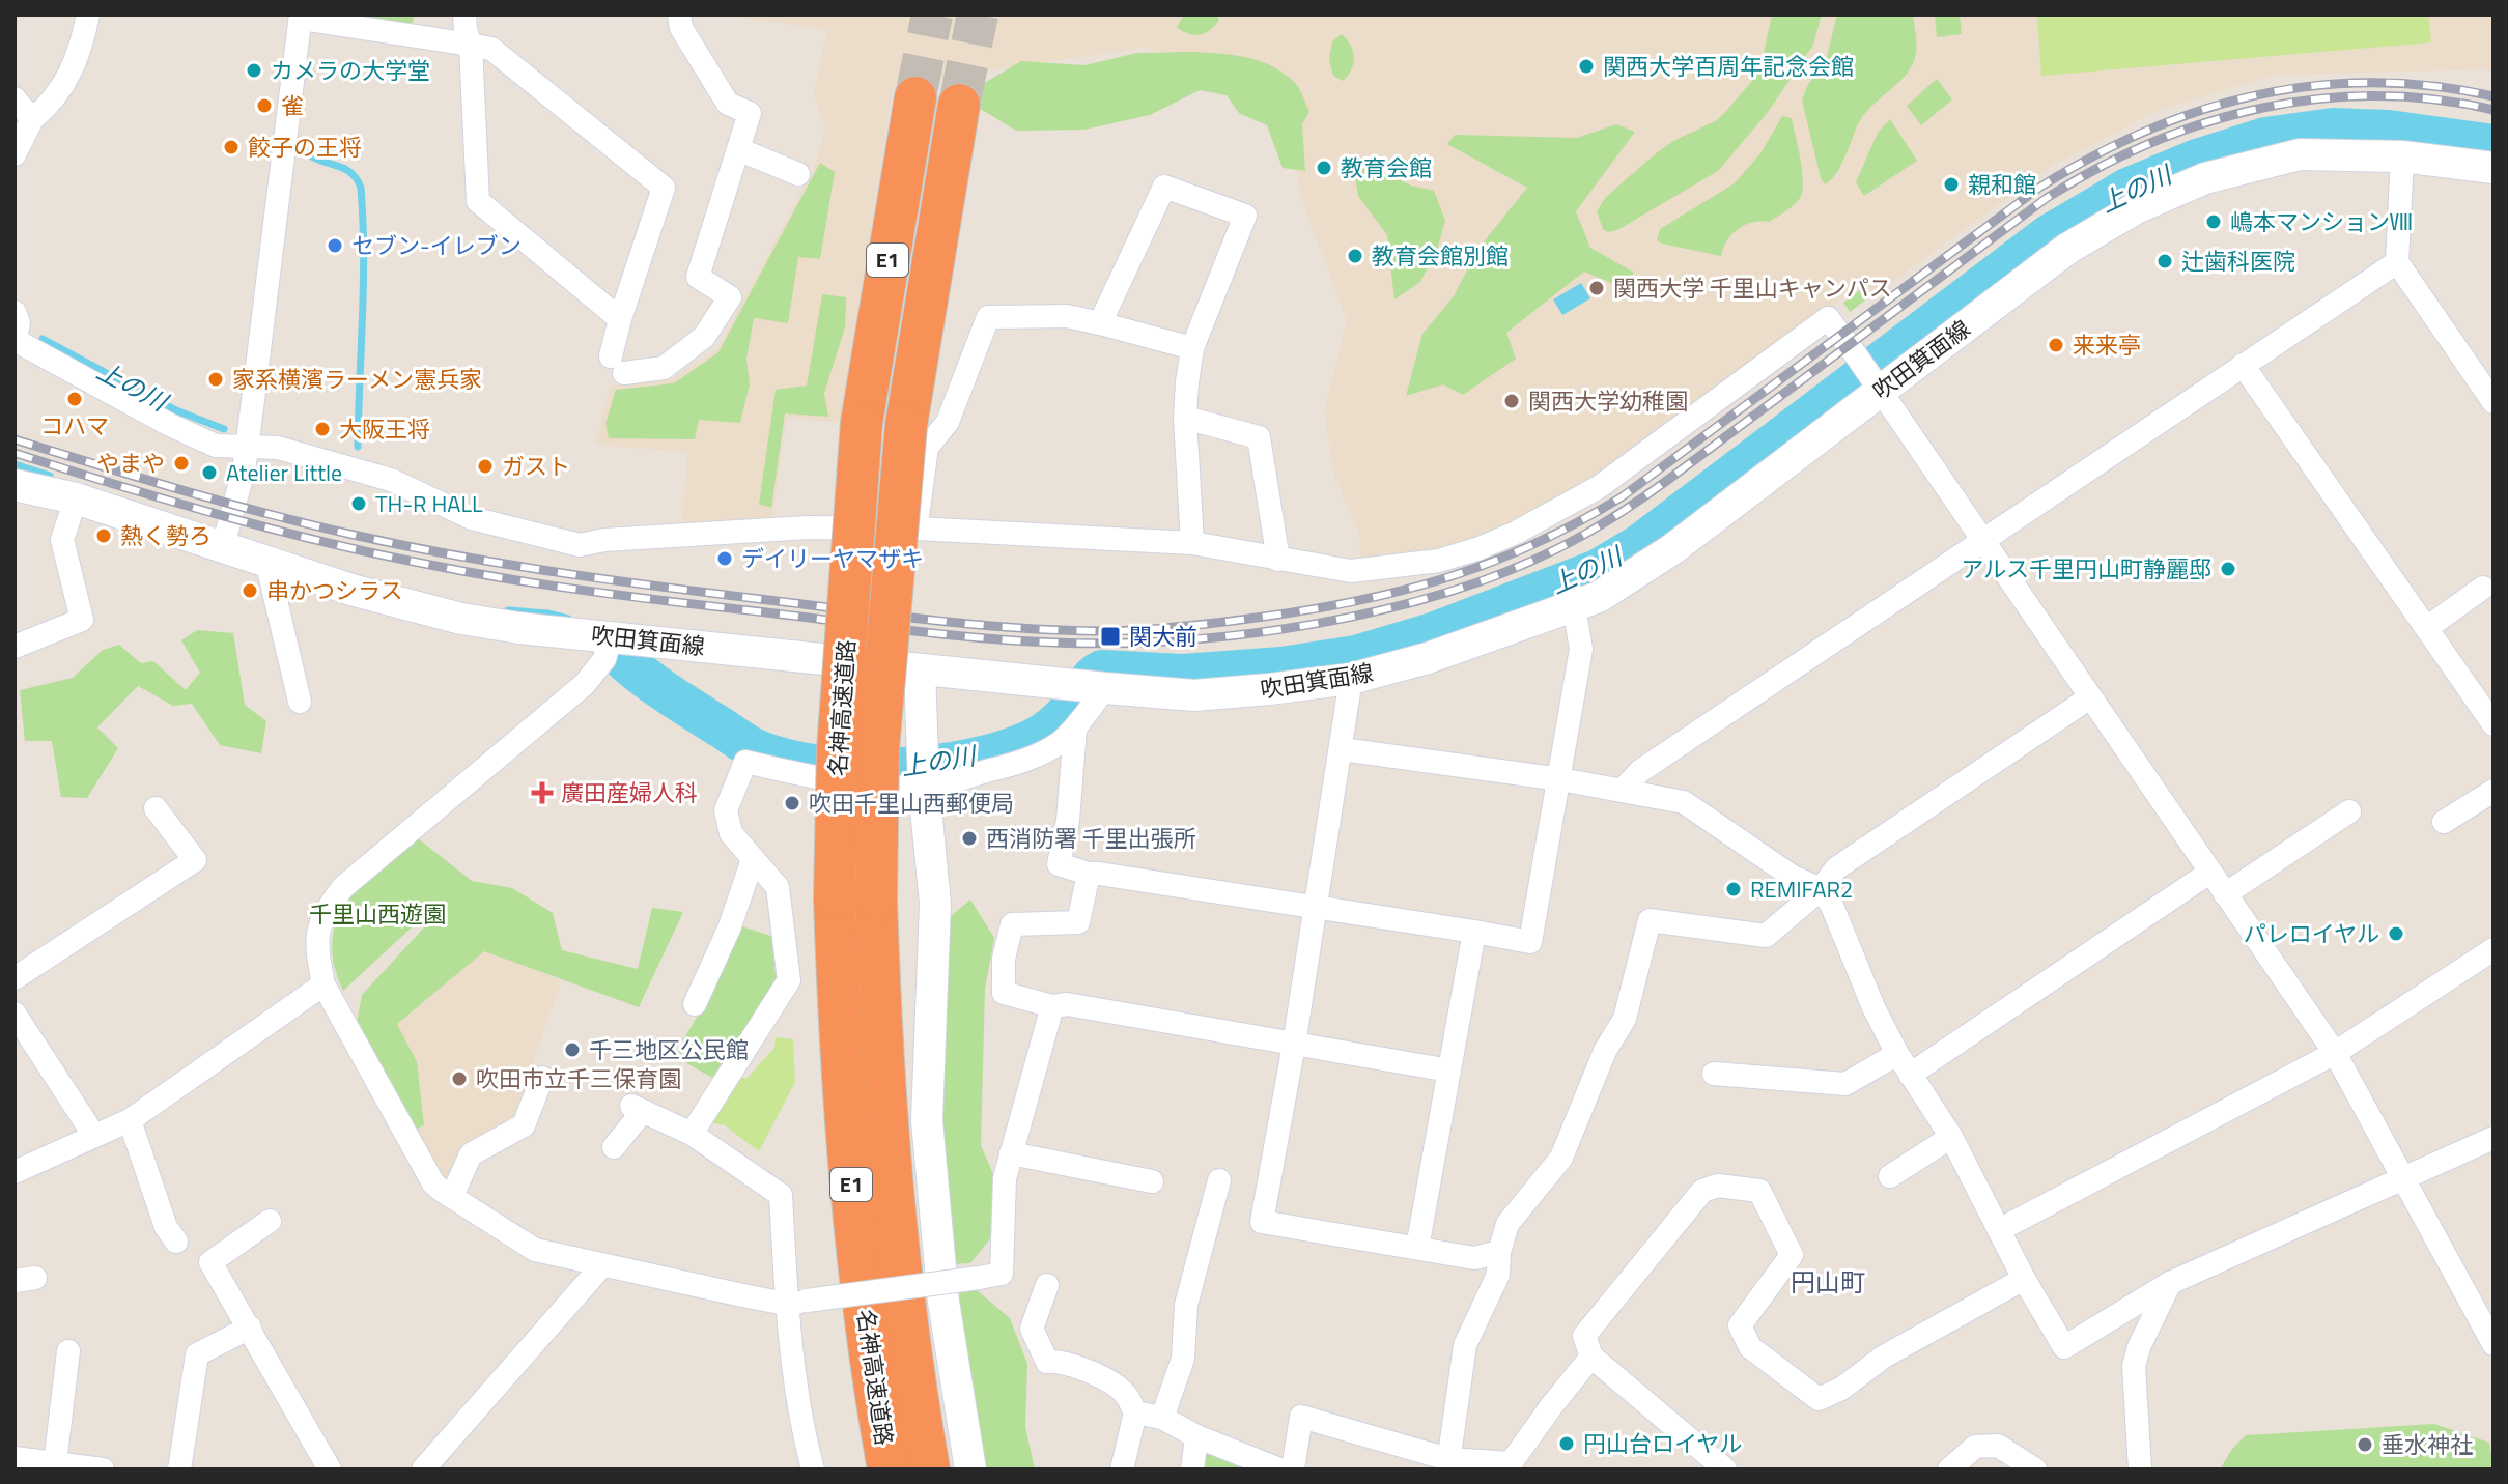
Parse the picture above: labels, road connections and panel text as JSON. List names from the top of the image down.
{
  "streets": {
    "highway": ["E1", "名神高速道路"],
    "main road": ["吹田箕面線"]
  },
  "districts": ["円山町"],
  "water": ["上の川"],
  "parks": ["千里山西遊園"],
  "places": {
    "other": [
      "関西大学百周年記念会館",
      "カメラの大学堂",
      "雀",
      "餃子の王将",
      "教育会館",
      "親和館",
      "嶋本マンションⅧ",
      "セブン-イレブン",
      "教育会館別館",
      "辻歯科医院",
      "関西大学 千里山キャンパス",
      "来来亭",
      "家系横濱ラーメン憲兵家",
      "コハマ",
      "関西大学幼稚園",
      "大阪王将",
      "やまや",
      "ガスト",
      "Atelier Little",
      "TH-R HALL",
      "熱く勢ろ",
      "デイリーヤマザキ",
      "アルス千里円山町静麗邸",
      "串かつシラス",
      "吹田千里山西郵便局",
      "西消防署 千里出張所",
      "REMIFAR2",
      "パレロイヤル",
      "千三地区公民館",
      "吹田市立千三保育園",
      "円山台ロイヤル",
      "垂水神社"
    ],
    "transit": ["関大前"],
    "health": ["廣田産婦人科"]
  }
}
